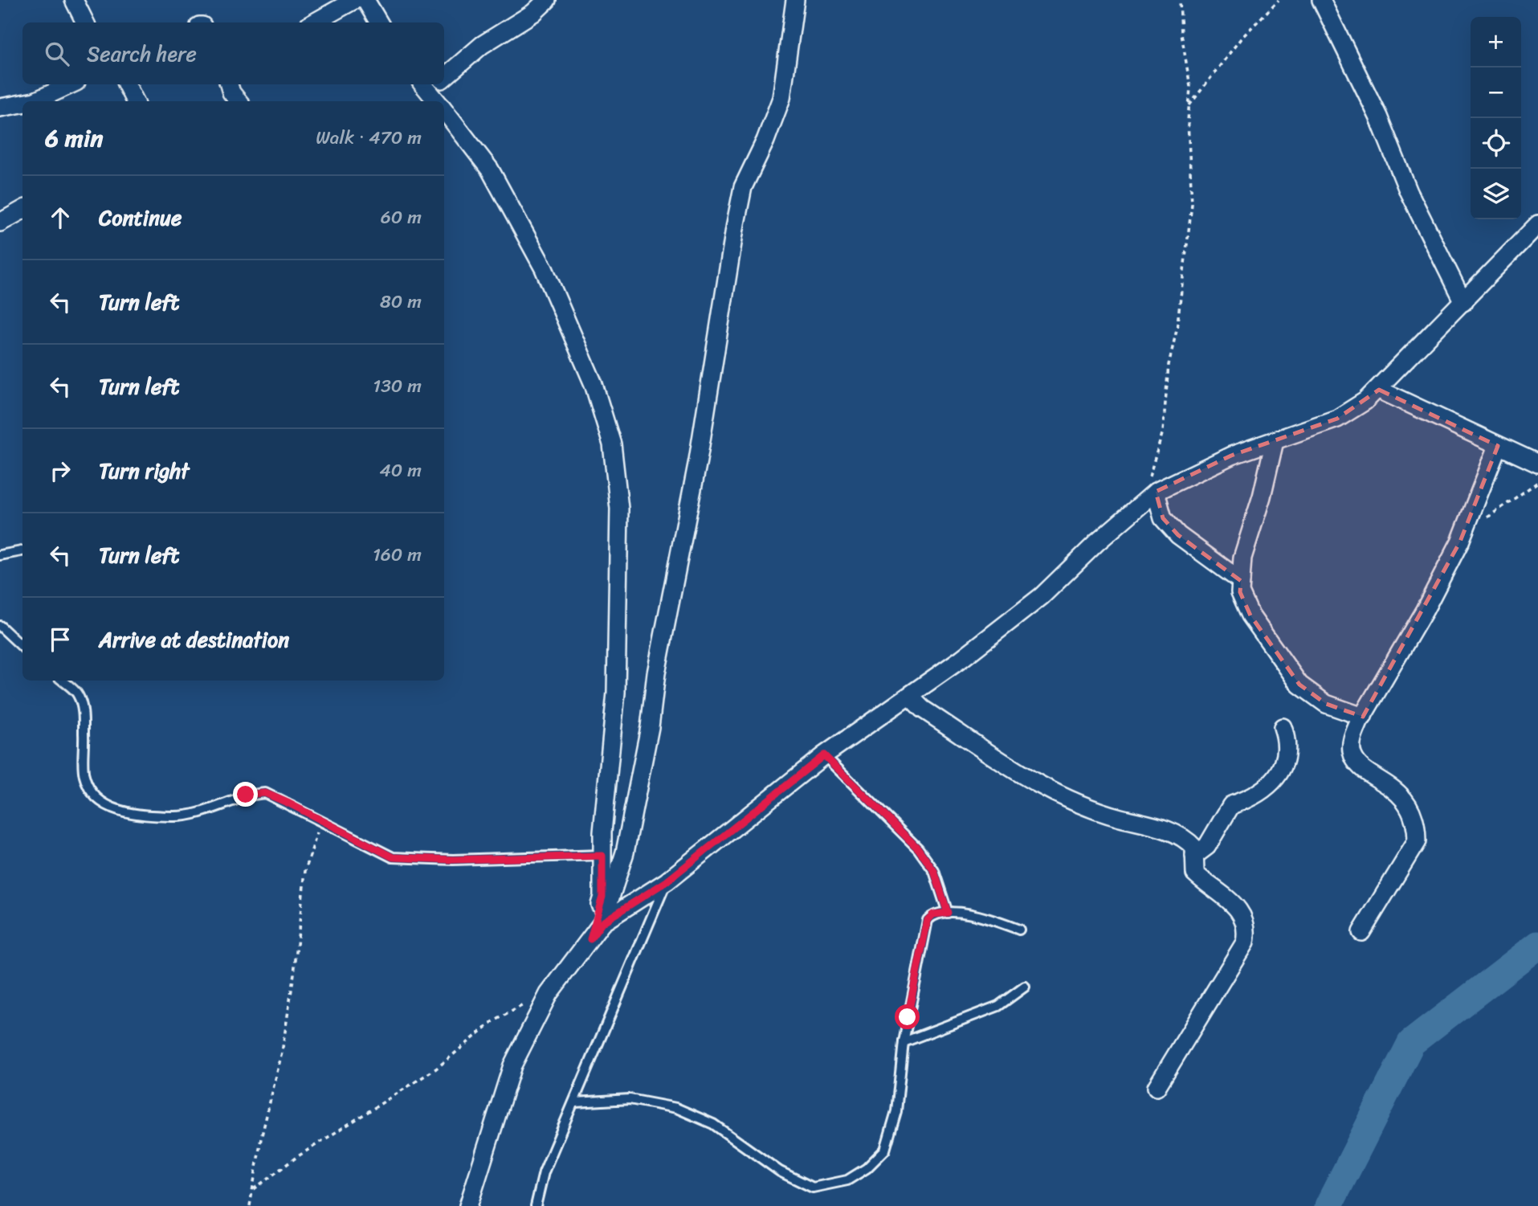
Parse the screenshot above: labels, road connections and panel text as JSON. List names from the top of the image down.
{
  "page": {
    "map_buttons": ["+", "−"],
    "search": "Search here",
    "heading": ["6 min", "Walk · 470 m"],
    "list": [
      ["Continue", "60 m"],
      ["Turn left", "80 m"],
      ["Turn left", "130 m"],
      ["Turn right", "40 m"],
      ["Turn left", "160 m"],
      "Arrive at destination"
    ]
  }
}
